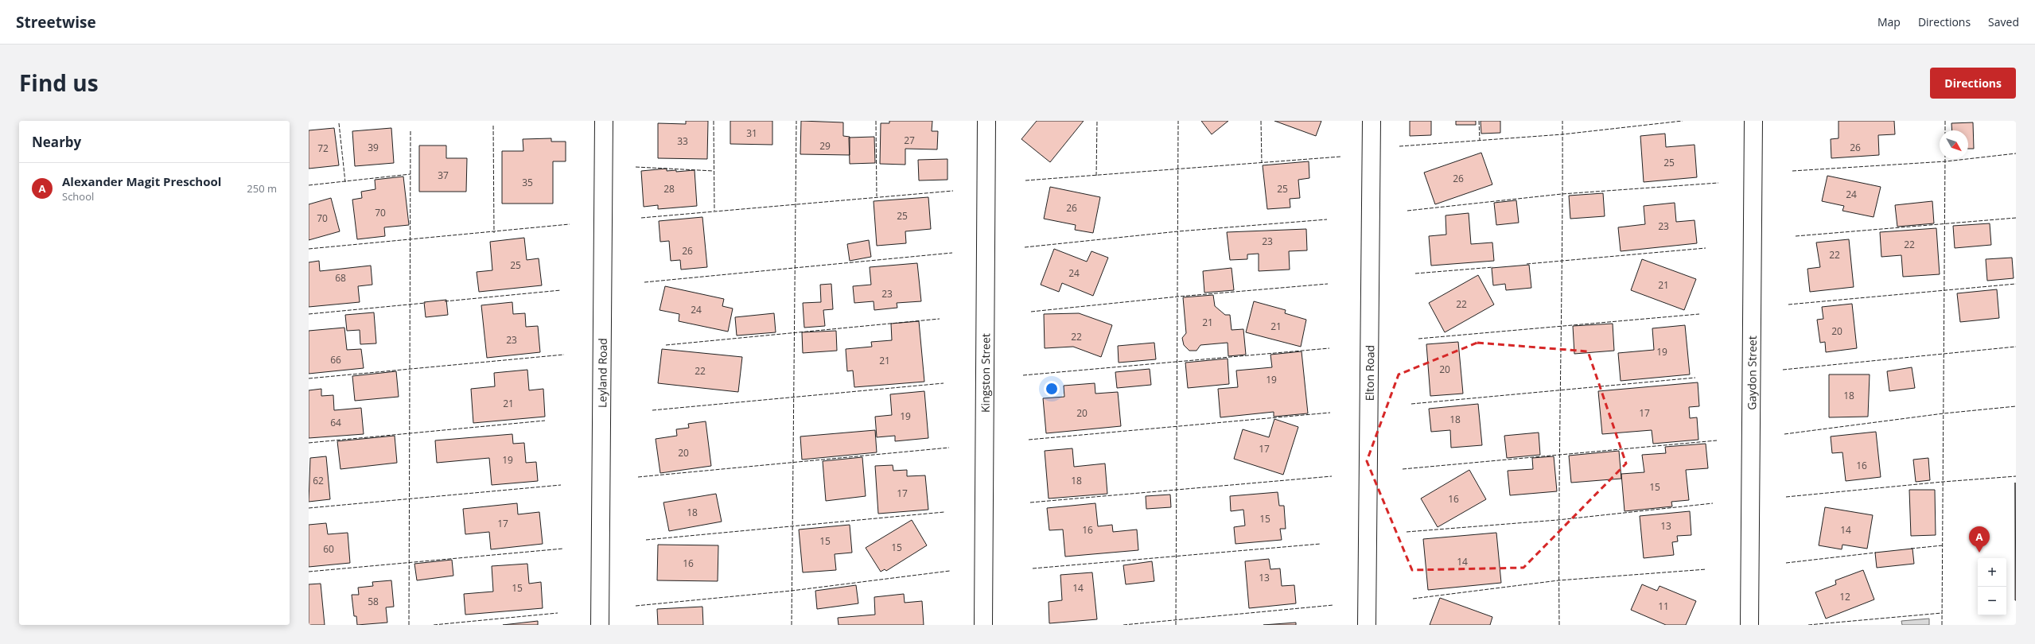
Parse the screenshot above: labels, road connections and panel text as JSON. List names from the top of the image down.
{
  "streets": {
    "street": [
      "Leyland Road",
      "Kingston Street",
      "Elton Road",
      "Gaydon Street"
    ]
  },
  "house_numbers": [
    "31",
    "27",
    "33",
    "29",
    "39",
    "26",
    "72",
    "25",
    "37",
    "26",
    "35",
    "28",
    "25",
    "24",
    "26",
    "70",
    "25",
    "70",
    "23",
    "23",
    "22",
    "26",
    "22",
    "25",
    "24",
    "68",
    "21",
    "23",
    "22",
    "24",
    "21",
    "21",
    "20",
    "22",
    "23",
    "19",
    "66",
    "21",
    "20",
    "22",
    "19",
    "18",
    "21",
    "20",
    "17",
    "19",
    "18",
    "64",
    "17",
    "20",
    "19",
    "16",
    "62",
    "18",
    "15",
    "17",
    "16",
    "18",
    "15",
    "17",
    "13",
    "16",
    "14",
    "15",
    "15",
    "60",
    "14",
    "16",
    "13",
    "15",
    "14",
    "12",
    "58",
    "11"
  ],
  "north": "bottom right",
  "page": {
    "header": "Streetwise",
    "nav": ["Map", "Directions", "Saved"],
    "title": "Find us",
    "buttons": "Directions",
    "heading": "Nearby",
    "list": [
      {
        "mark": "A",
        "name": "Alexander Magit Preschool",
        "note": "School",
        "value": "250 m"
      }
    ],
    "pins": "A",
    "map_buttons": ["+", "−"]
  }
}
